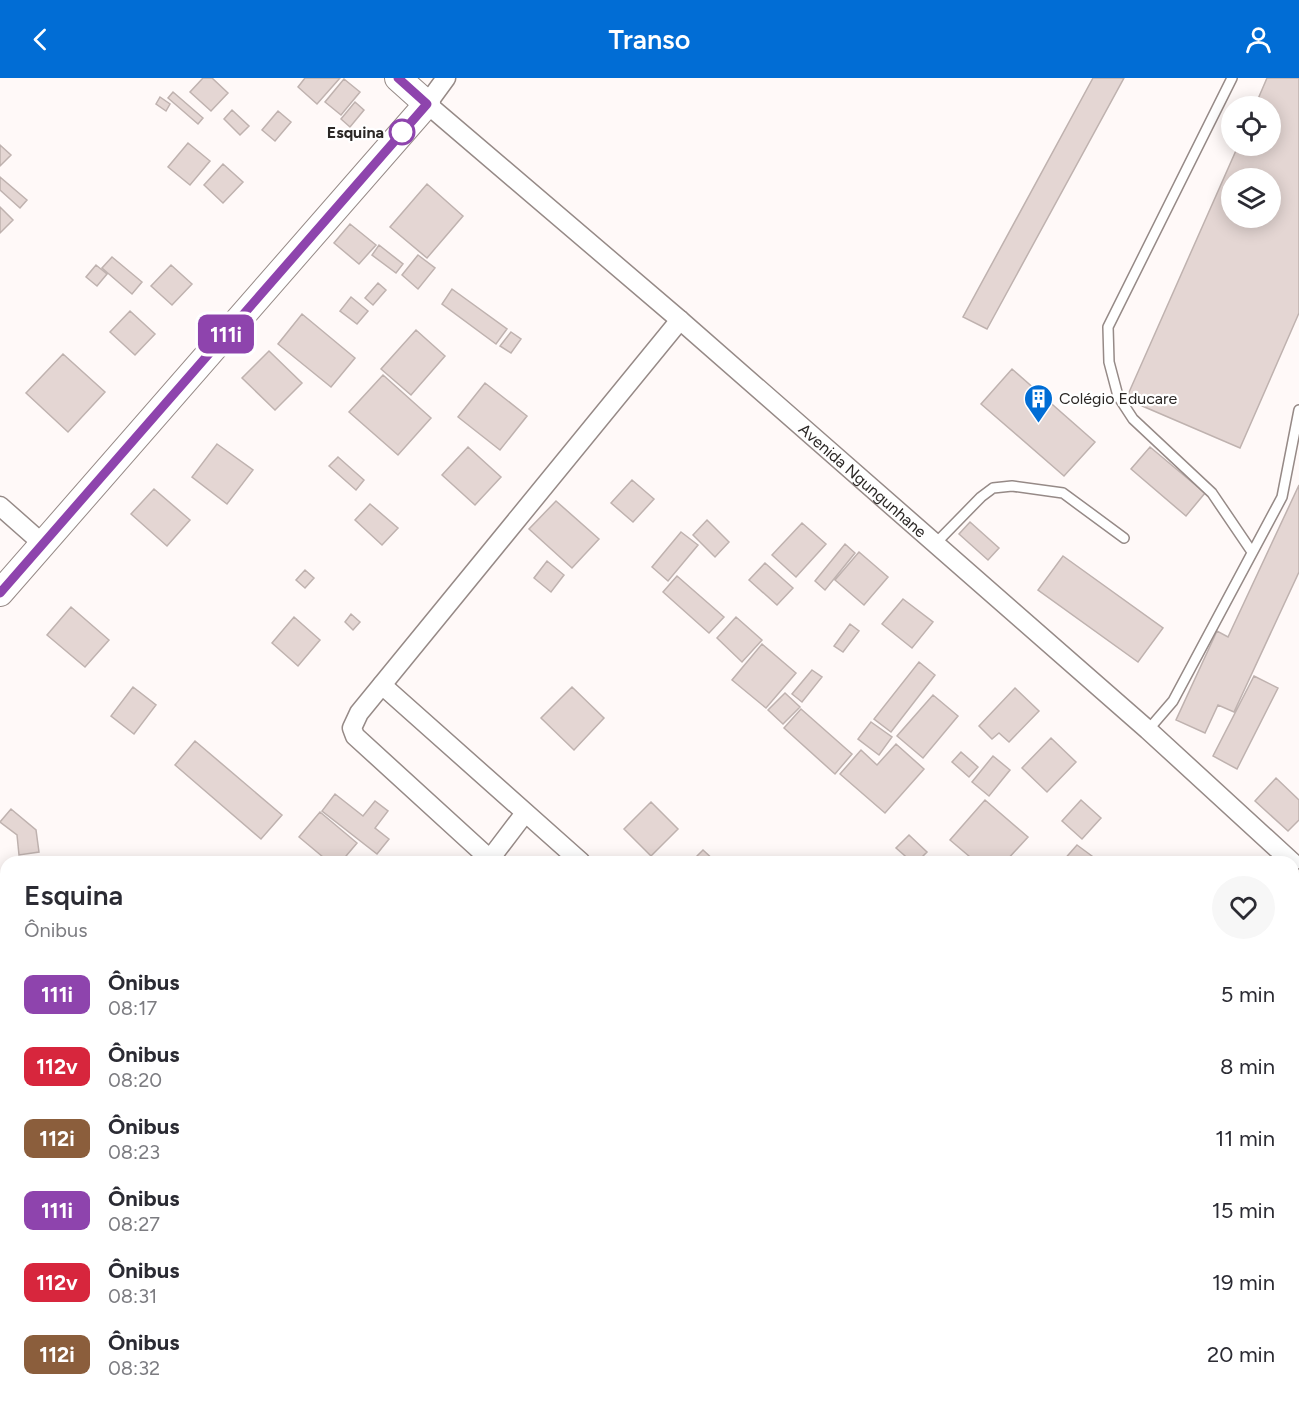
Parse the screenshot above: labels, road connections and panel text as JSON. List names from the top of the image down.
{
  "streets": {
    "street": ["Avenida Ngungunhane"]
  },
  "places": {
    "other": ["Esquina"],
    "building": ["Colégio Educare"]
  },
  "lines": ["bus line 111i"],
  "page": {
    "header": "Transo",
    "on_map": "111i",
    "heading": ["Esquina", "Ônibus"],
    "list": [
      {
        "mark": "111i",
        "name": "Ônibus",
        "note": "08:17",
        "value": "5 min"
      },
      {
        "mark": "112v",
        "name": "Ônibus",
        "note": "08:20",
        "value": "8 min"
      },
      {
        "mark": "112i",
        "name": "Ônibus",
        "note": "08:23",
        "value": "11 min"
      },
      {
        "mark": "111i",
        "name": "Ônibus",
        "note": "08:27",
        "value": "15 min"
      },
      {
        "mark": "112v",
        "name": "Ônibus",
        "note": "08:31",
        "value": "19 min"
      },
      {
        "mark": "112i",
        "name": "Ônibus",
        "note": "08:32",
        "value": "20 min"
      }
    ]
  }
}
